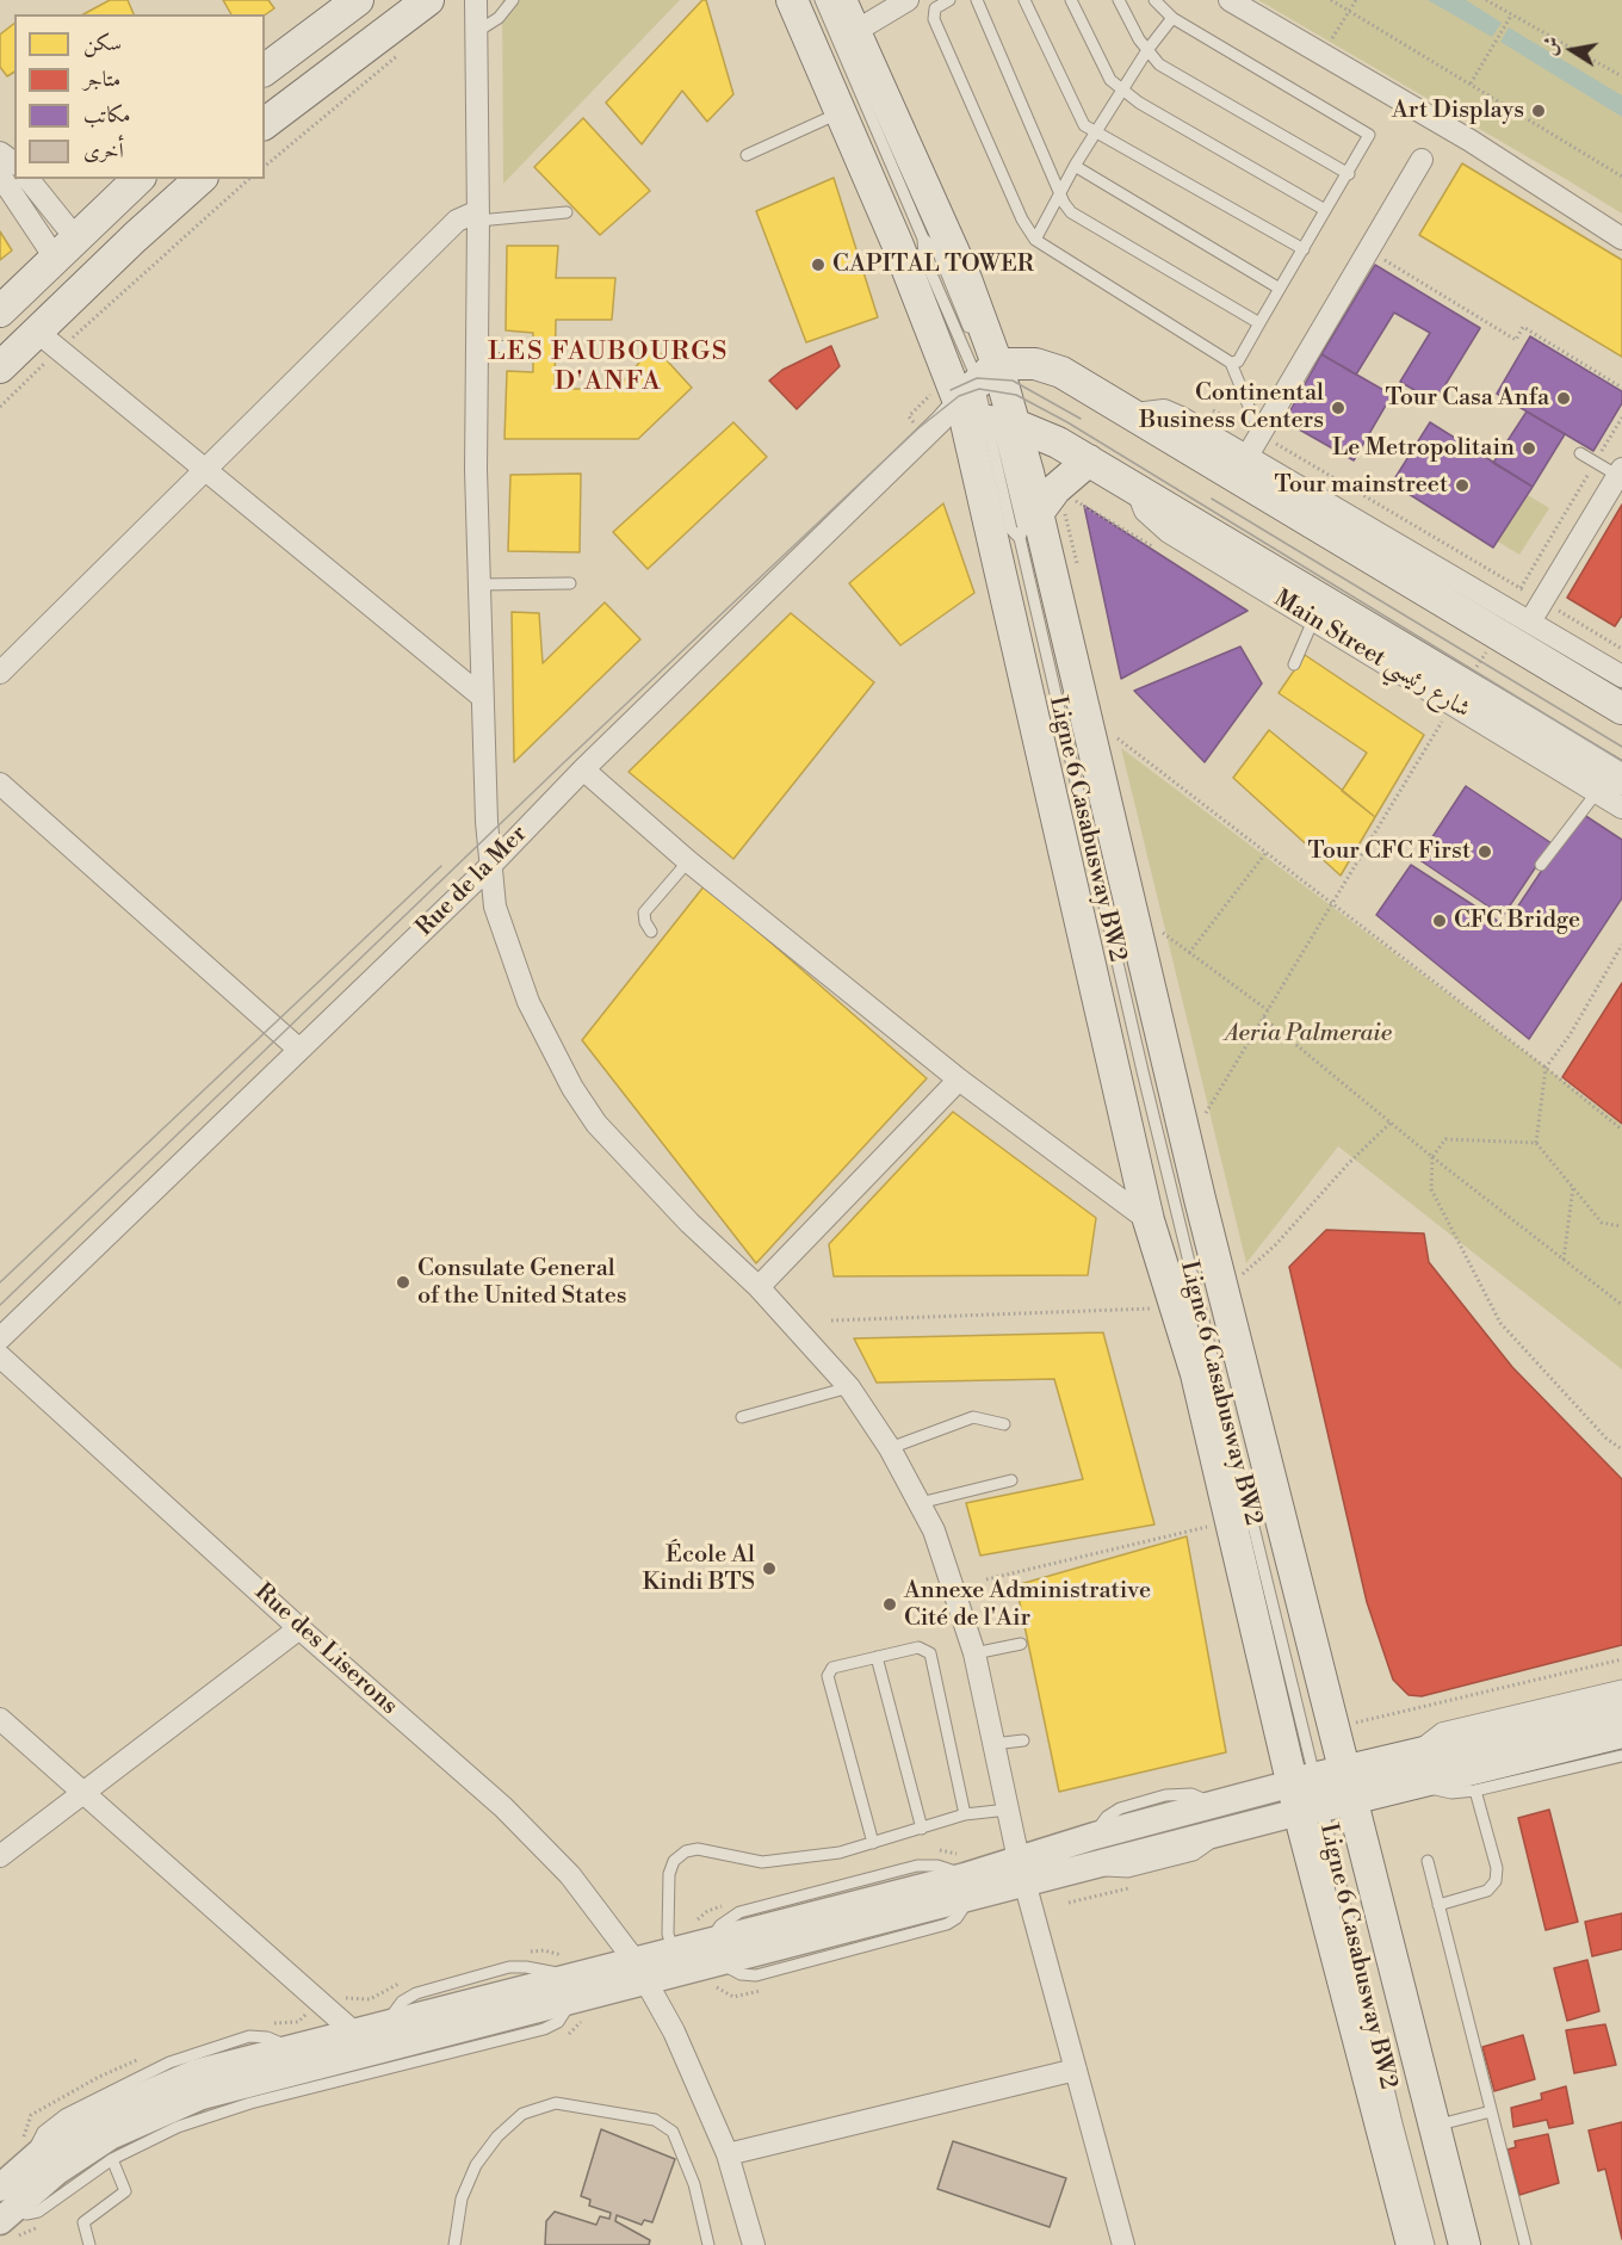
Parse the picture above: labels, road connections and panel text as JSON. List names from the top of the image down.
{
  "streets": {
    "main road": ["Main Street شارع رئيسي"],
    "street": ["Rue de la Mer", "Rue des Liserons"],
    "lane": ["Ligne 6 Casabusway BW2"]
  },
  "crossings": [
    ["Main Street شارع رئيسي", "Ligne 6 Casabusway BW2"],
    ["Main Street شارع رئيسي", "Rue de la Mer"],
    ["Ligne 6 Casabusway BW2", "Rue de la Mer"]
  ],
  "districts": ["LES FAUBOURGS D'ANFA"],
  "parks": ["Aeria Palmeraie"],
  "places": [
    "Art Displays",
    "CAPITAL TOWER",
    "Tour Casa Anfa",
    "Continental Business Centers",
    "Le Metropolitain",
    "Tour mainstreet",
    "Tour CFC First",
    "CFC Bridge",
    "Consulate General of the United States",
    "École Al Kindi BTS",
    "Annexe Administrative Cité de l'Air"
  ],
  "legend": [
    "سكن",
    "متاجر",
    "مكاتب",
    "أخرى"
  ],
  "north": "left"
}
